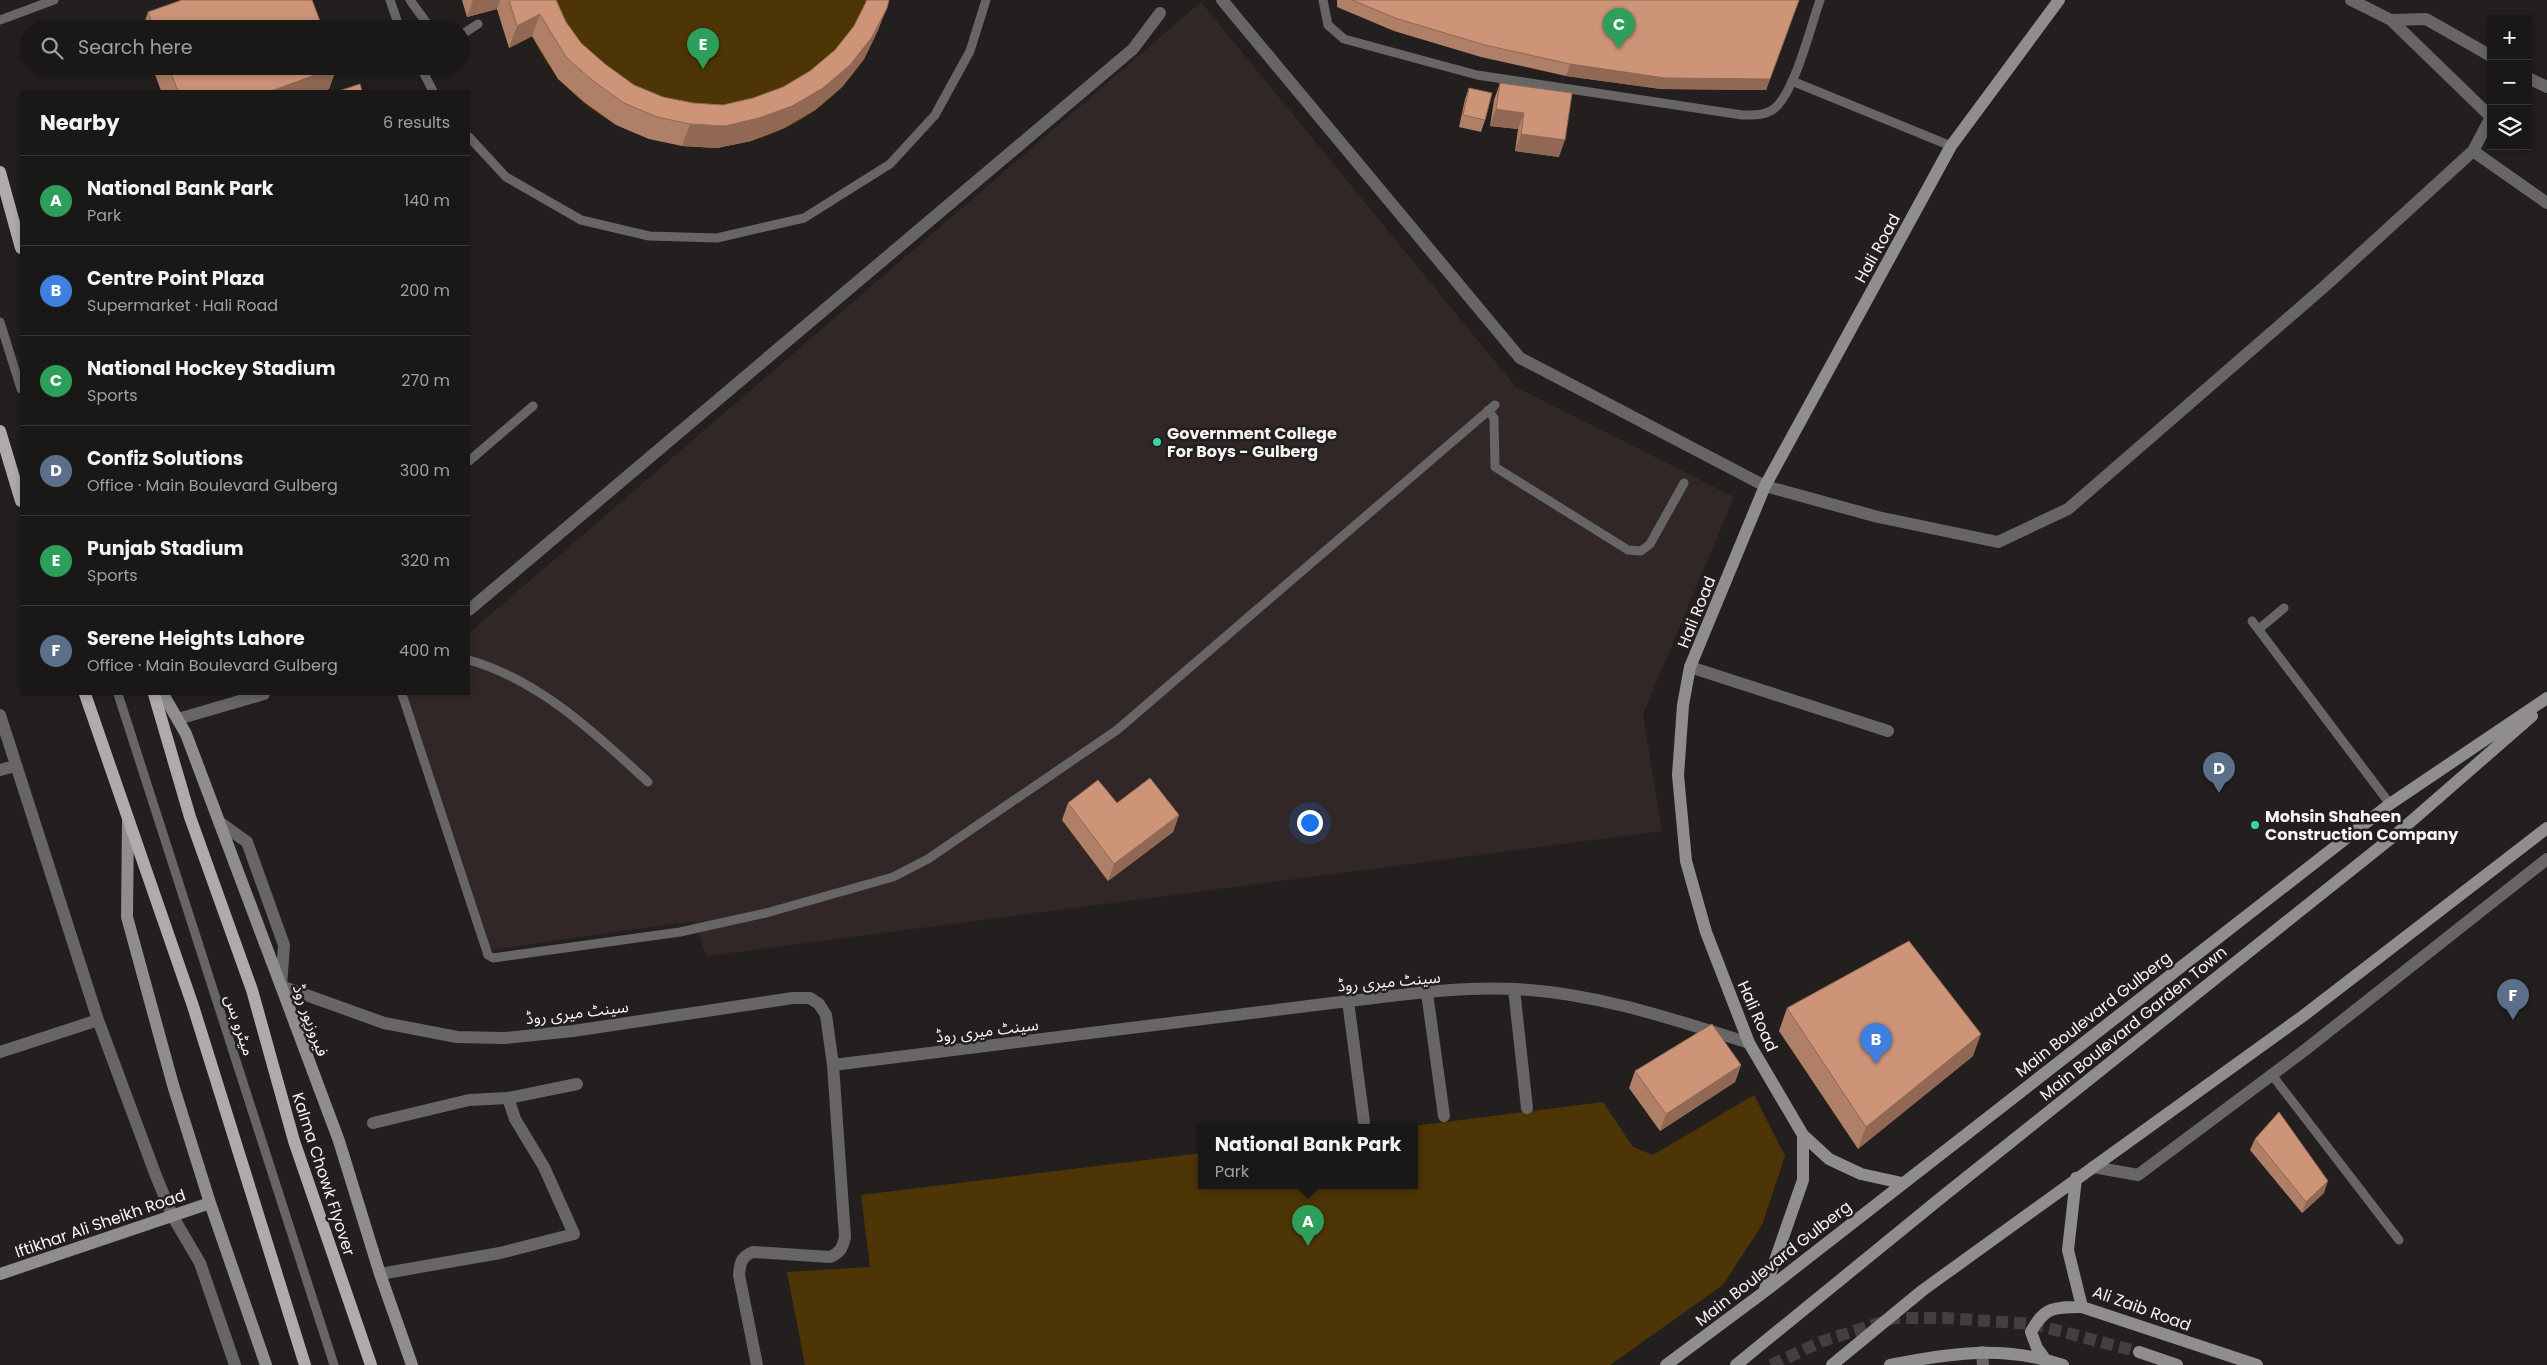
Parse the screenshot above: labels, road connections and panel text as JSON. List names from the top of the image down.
{
  "streets": {
    "main road": [
      "Hali Road",
      "Main Boulevard Gulberg",
      "فیروزپور روڈ",
      "Main Boulevard Garden Town",
      "Kalma Chowk Flyover",
      "Iftikhar Ali Sheikh Road",
      "Ali Zaib Road"
    ],
    "street": ["سینٹ میری روڈ"],
    "lane": ["میٹرو بس"]
  },
  "crossings": [
    ["Hali Road", "سینٹ میری روڈ"],
    ["سینٹ میری روڈ", "فیروزپور روڈ"]
  ],
  "places": ["Government College For Boys - Gulberg", "Mohsin Shaheen Construction Company"],
  "page": {
    "pins": [
      "C",
      "E",
      "D",
      "F",
      "B",
      "A"
    ],
    "map_buttons": ["+", "−"],
    "search": "Search here",
    "heading": ["Nearby", "6 results"],
    "list": [
      {
        "mark": "A",
        "name": "National Bank Park",
        "note": "Park",
        "value": "140 m"
      },
      {
        "mark": "B",
        "name": "Centre Point Plaza",
        "note": "Supermarket · Hali Road",
        "value": "200 m"
      },
      {
        "mark": "C",
        "name": "National Hockey Stadium",
        "note": "Sports",
        "value": "270 m"
      },
      {
        "mark": "D",
        "name": "Confiz Solutions",
        "note": "Office · Main Boulevard Gulberg",
        "value": "300 m"
      },
      {
        "mark": "E",
        "name": "Punjab Stadium",
        "note": "Sports",
        "value": "320 m"
      },
      {
        "mark": "F",
        "name": "Serene Heights Lahore",
        "note": "Office · Main Boulevard Gulberg",
        "value": "400 m"
      }
    ],
    "popup": ["National Bank Park", "Park"]
  }
}
